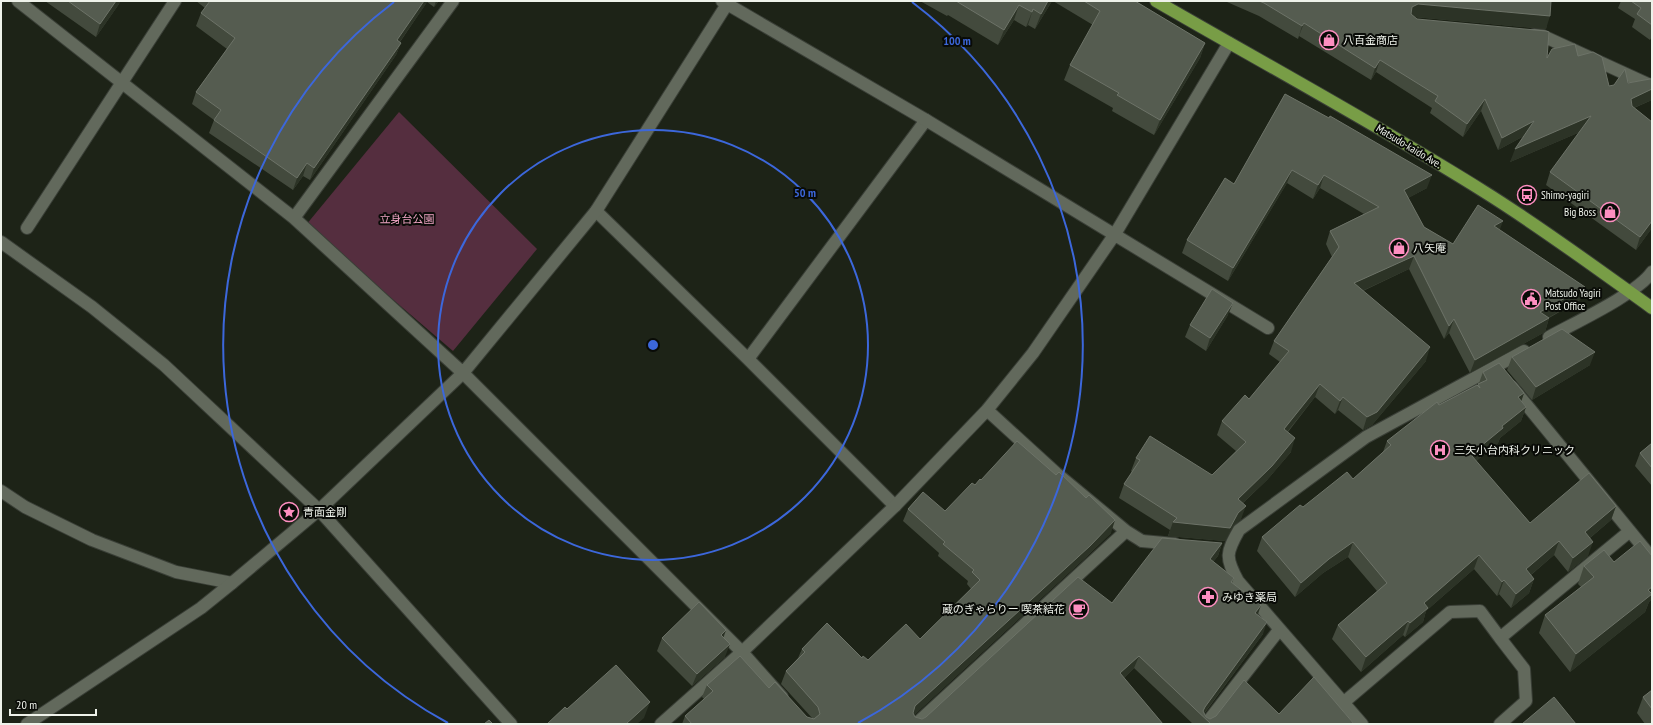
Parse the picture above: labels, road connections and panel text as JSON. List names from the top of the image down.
{
  "streets": {
    "main road": ["Matsudo-kaido Ave."]
  },
  "parks": ["立身台公園"],
  "places": {
    "shop": ["八百金商店", "Big Boss", "八矢庵"],
    "bus stop": ["Shimo-yagiri"],
    "public building": ["Matsudo Yagiri Post Office"],
    "hospital": ["三矢小台内科クリニック"],
    "place": ["青面金剛"],
    "pharmacy": ["みゆき薬局"],
    "cafe": ["蔵のぎゃらりー 喫茶結花"]
  },
  "scale_bar": "20 m",
  "rings": ["100 m", "50 m"]
}
